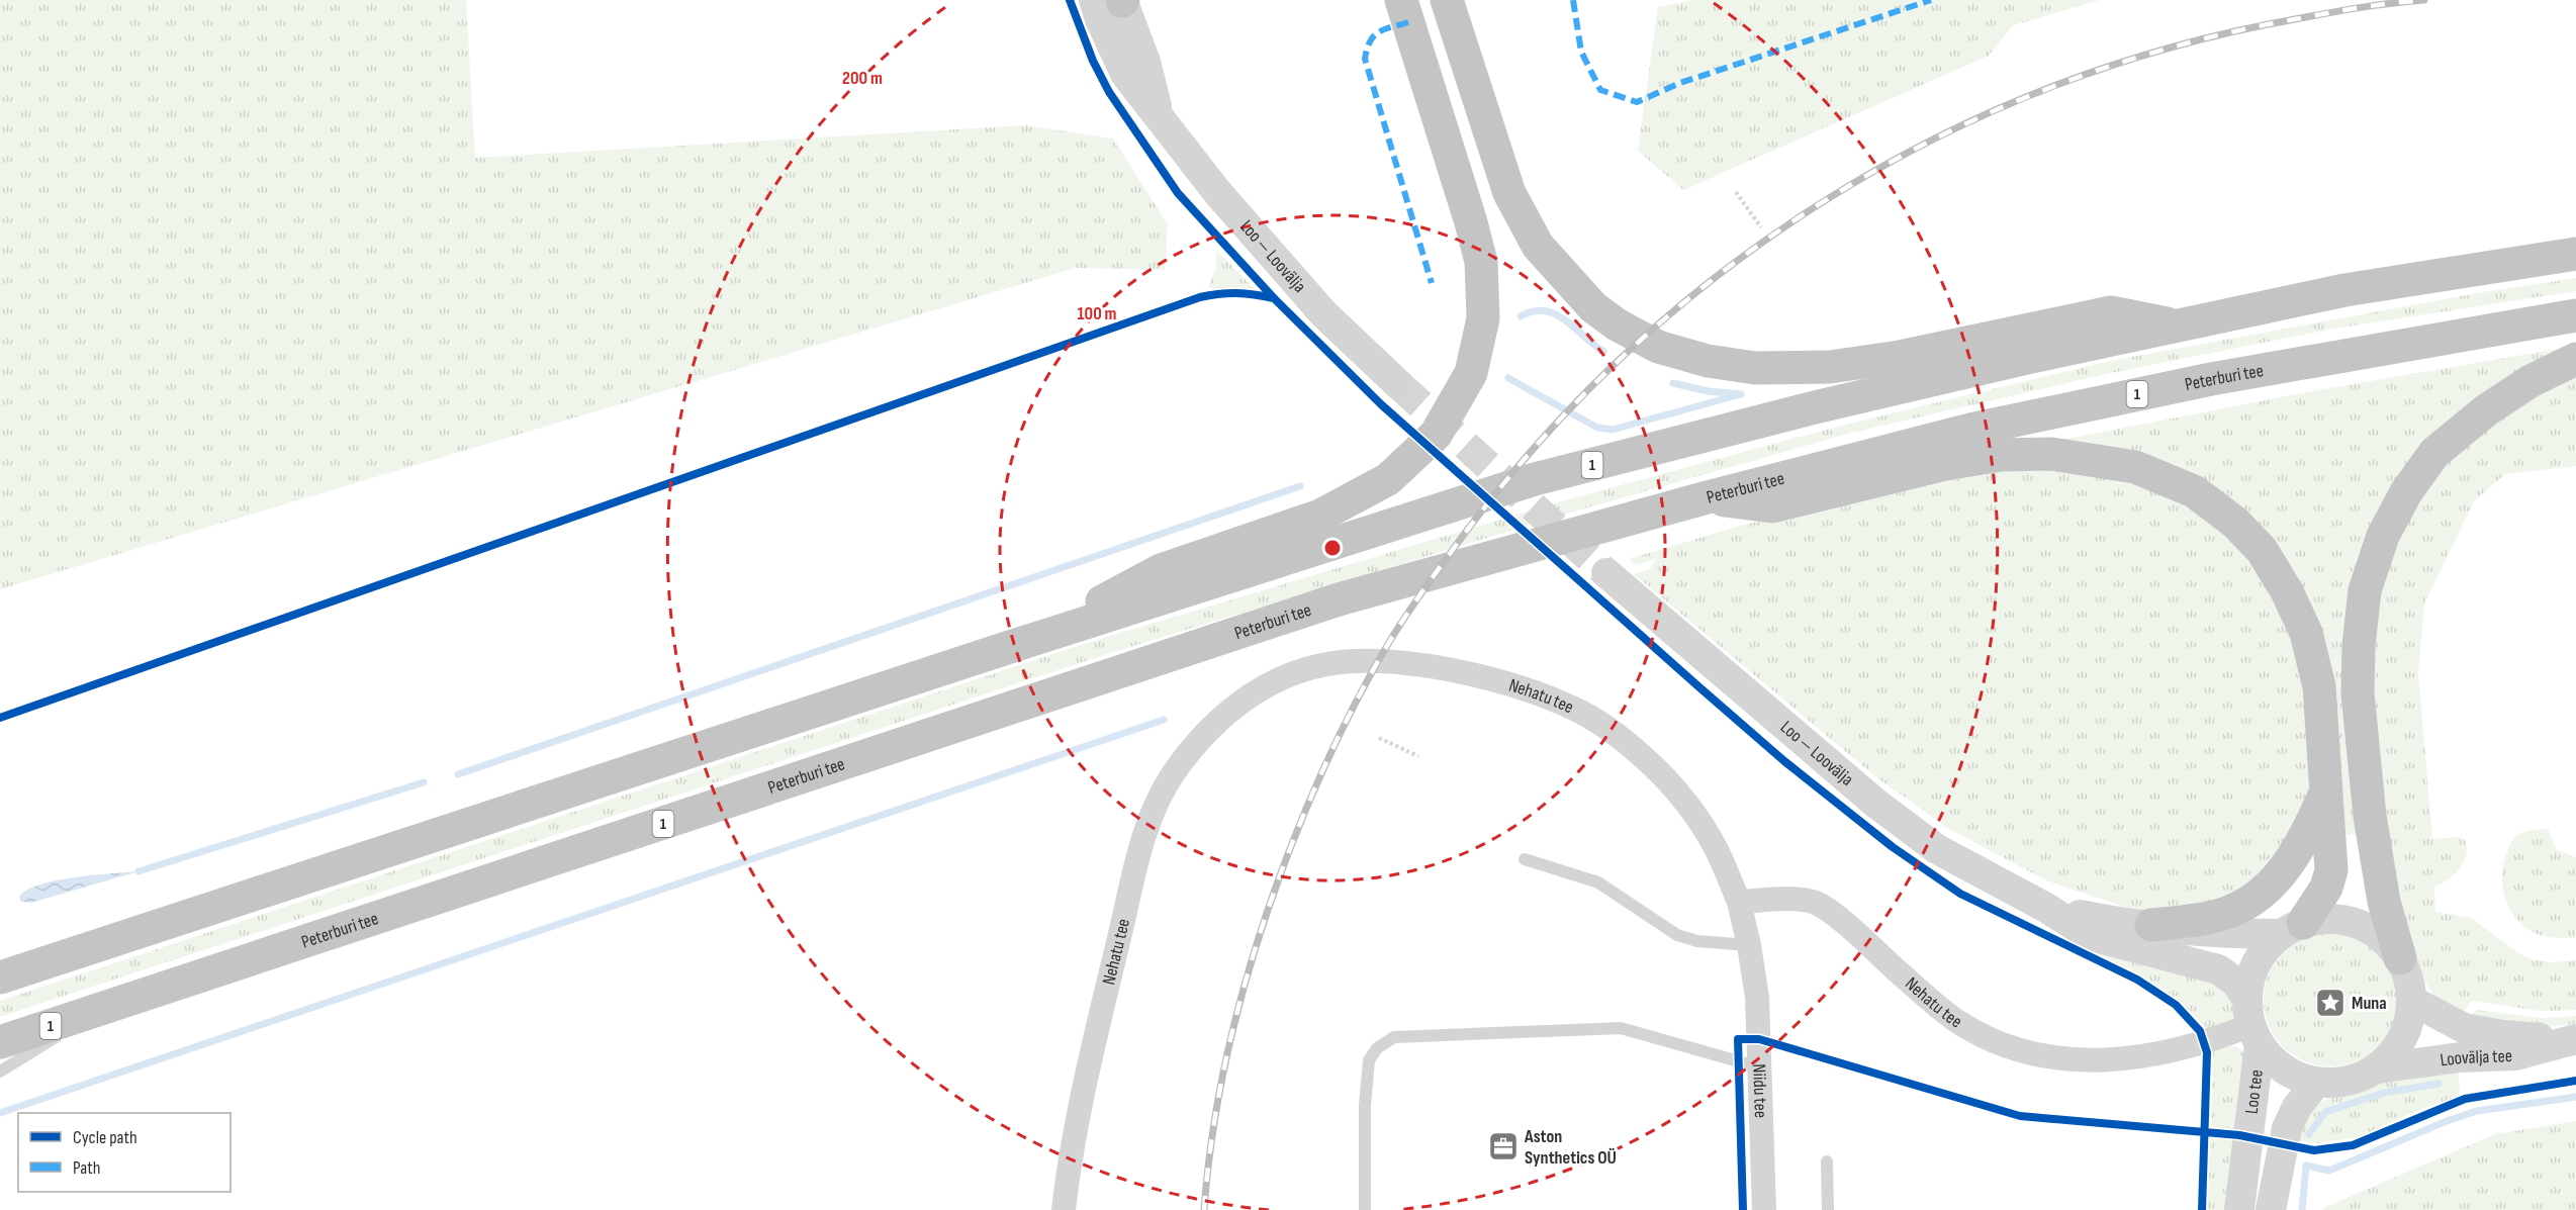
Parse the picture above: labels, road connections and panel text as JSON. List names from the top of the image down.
{
  "streets": {
    "highway": ["Peterburi tee", "1"],
    "street": [
      "Loo — Loovälja",
      "Nehatu tee",
      "Loovälja tee",
      "Niidu tee",
      "Loo tee"
    ]
  },
  "crossings": [
    ["Loo — Loovälja", "Nehatu tee"],
    ["Loo — Loovälja", "Loovälja tee"],
    ["Loo — Loovälja", "Loo tee"],
    ["Nehatu tee", "Loovälja tee"],
    ["Nehatu tee", "Niidu tee"],
    ["Nehatu tee", "Loo tee"],
    ["Loovälja tee", "Loo tee"]
  ],
  "places": {
    "place": ["Muna"],
    "office": ["Aston Synthetics OÜ"]
  },
  "legend": ["Cycle path", "Path"],
  "rings": ["200 m", "100 m"]
}
